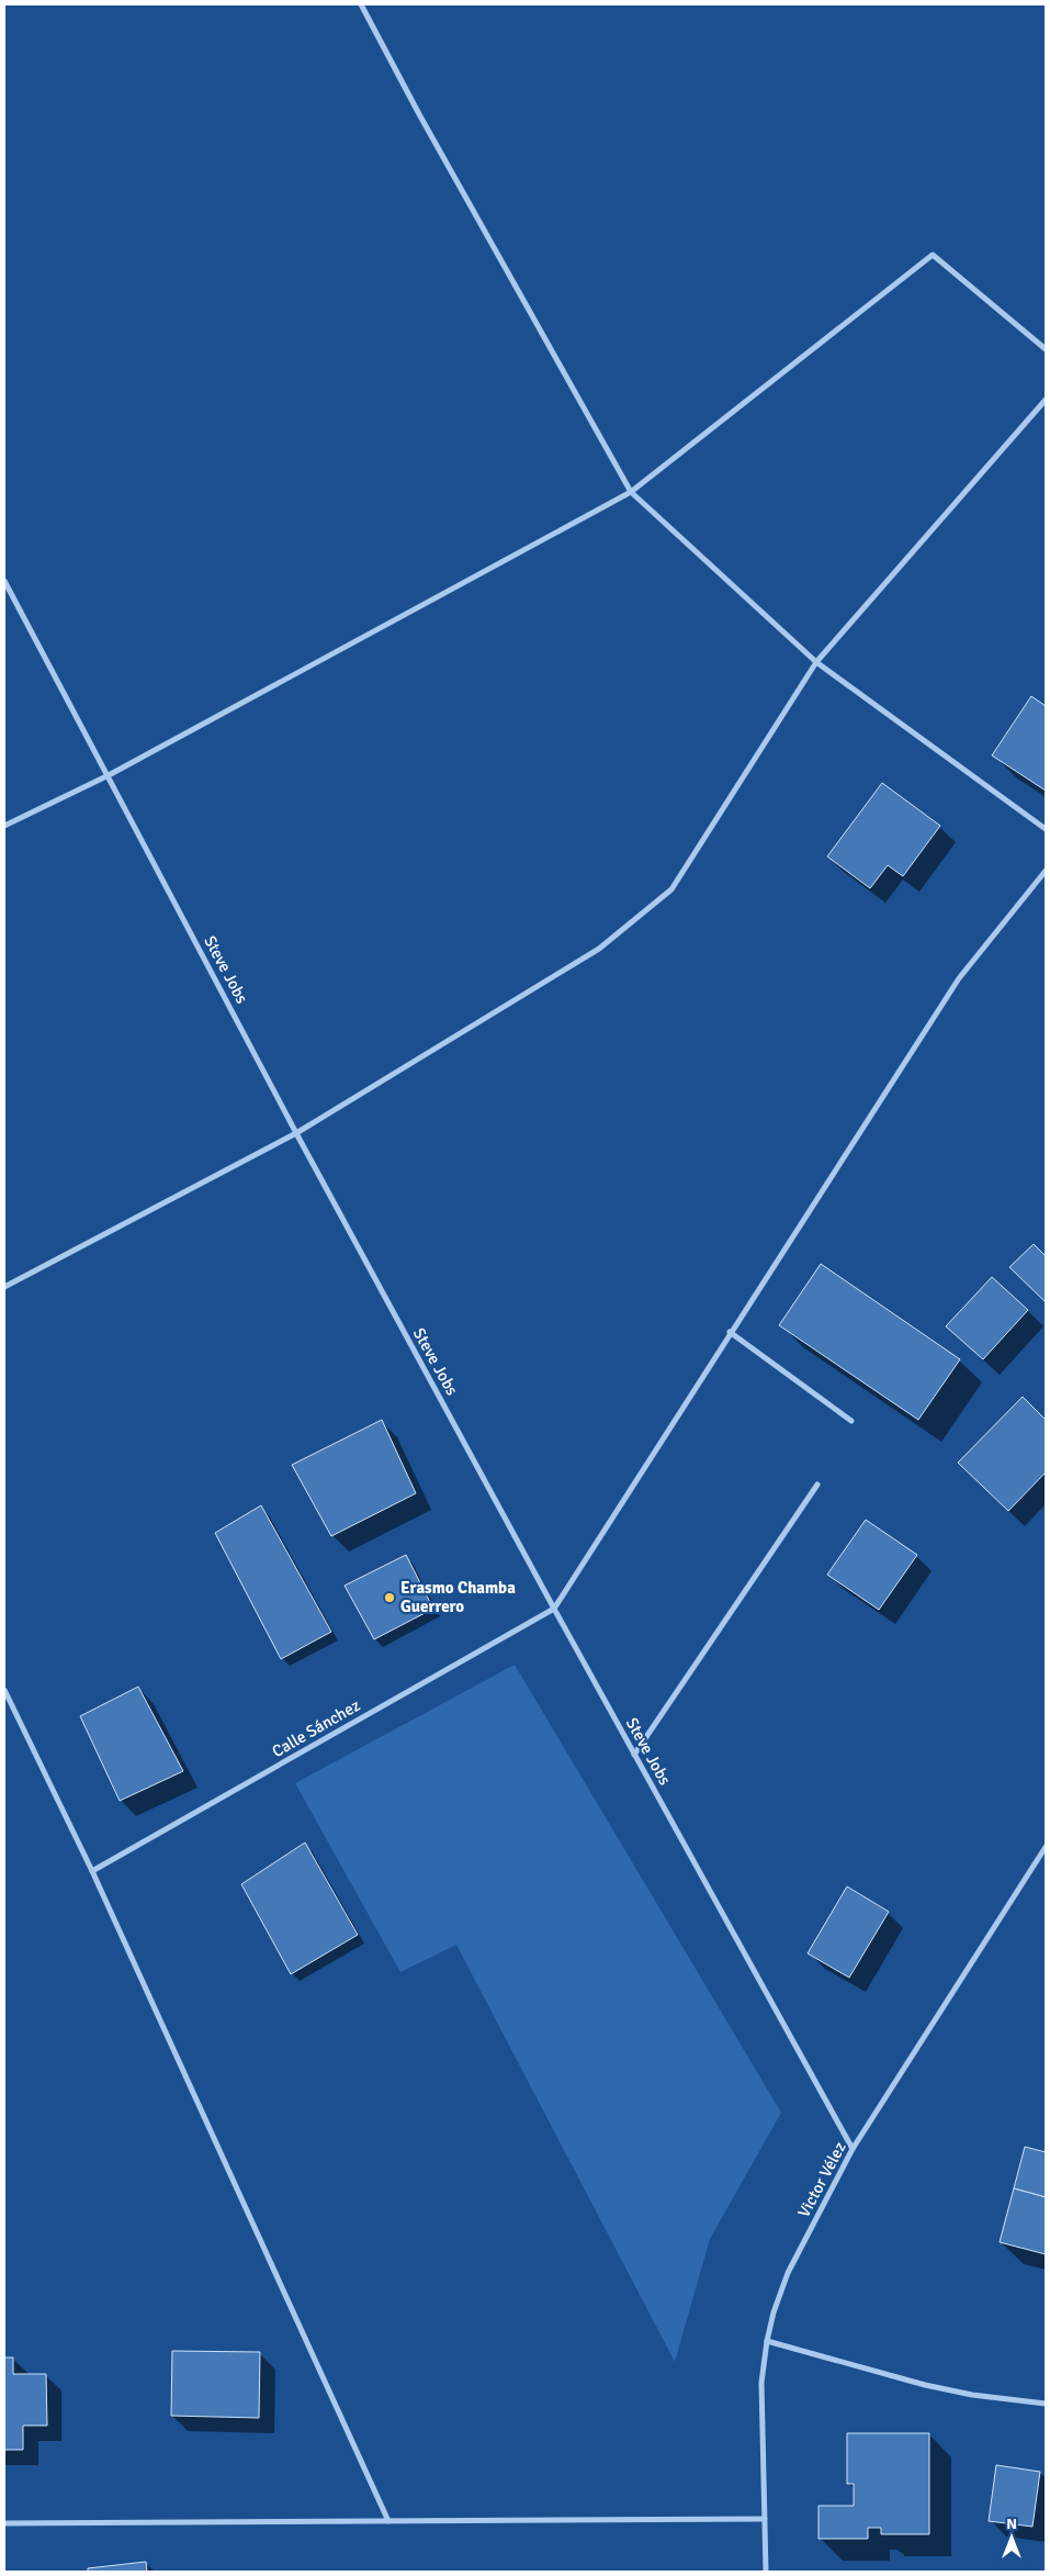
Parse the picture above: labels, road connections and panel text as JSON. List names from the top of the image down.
{
  "streets": {
    "street": ["Steve Jobs", "Calle Sánchez", "Victor Vélez"]
  },
  "crossings": [
    ["Steve Jobs", "Calle Sánchez"],
    ["Steve Jobs", "Victor Vélez"]
  ],
  "places": ["Erasmo Chamba Guerrero"],
  "north": "top"
}
